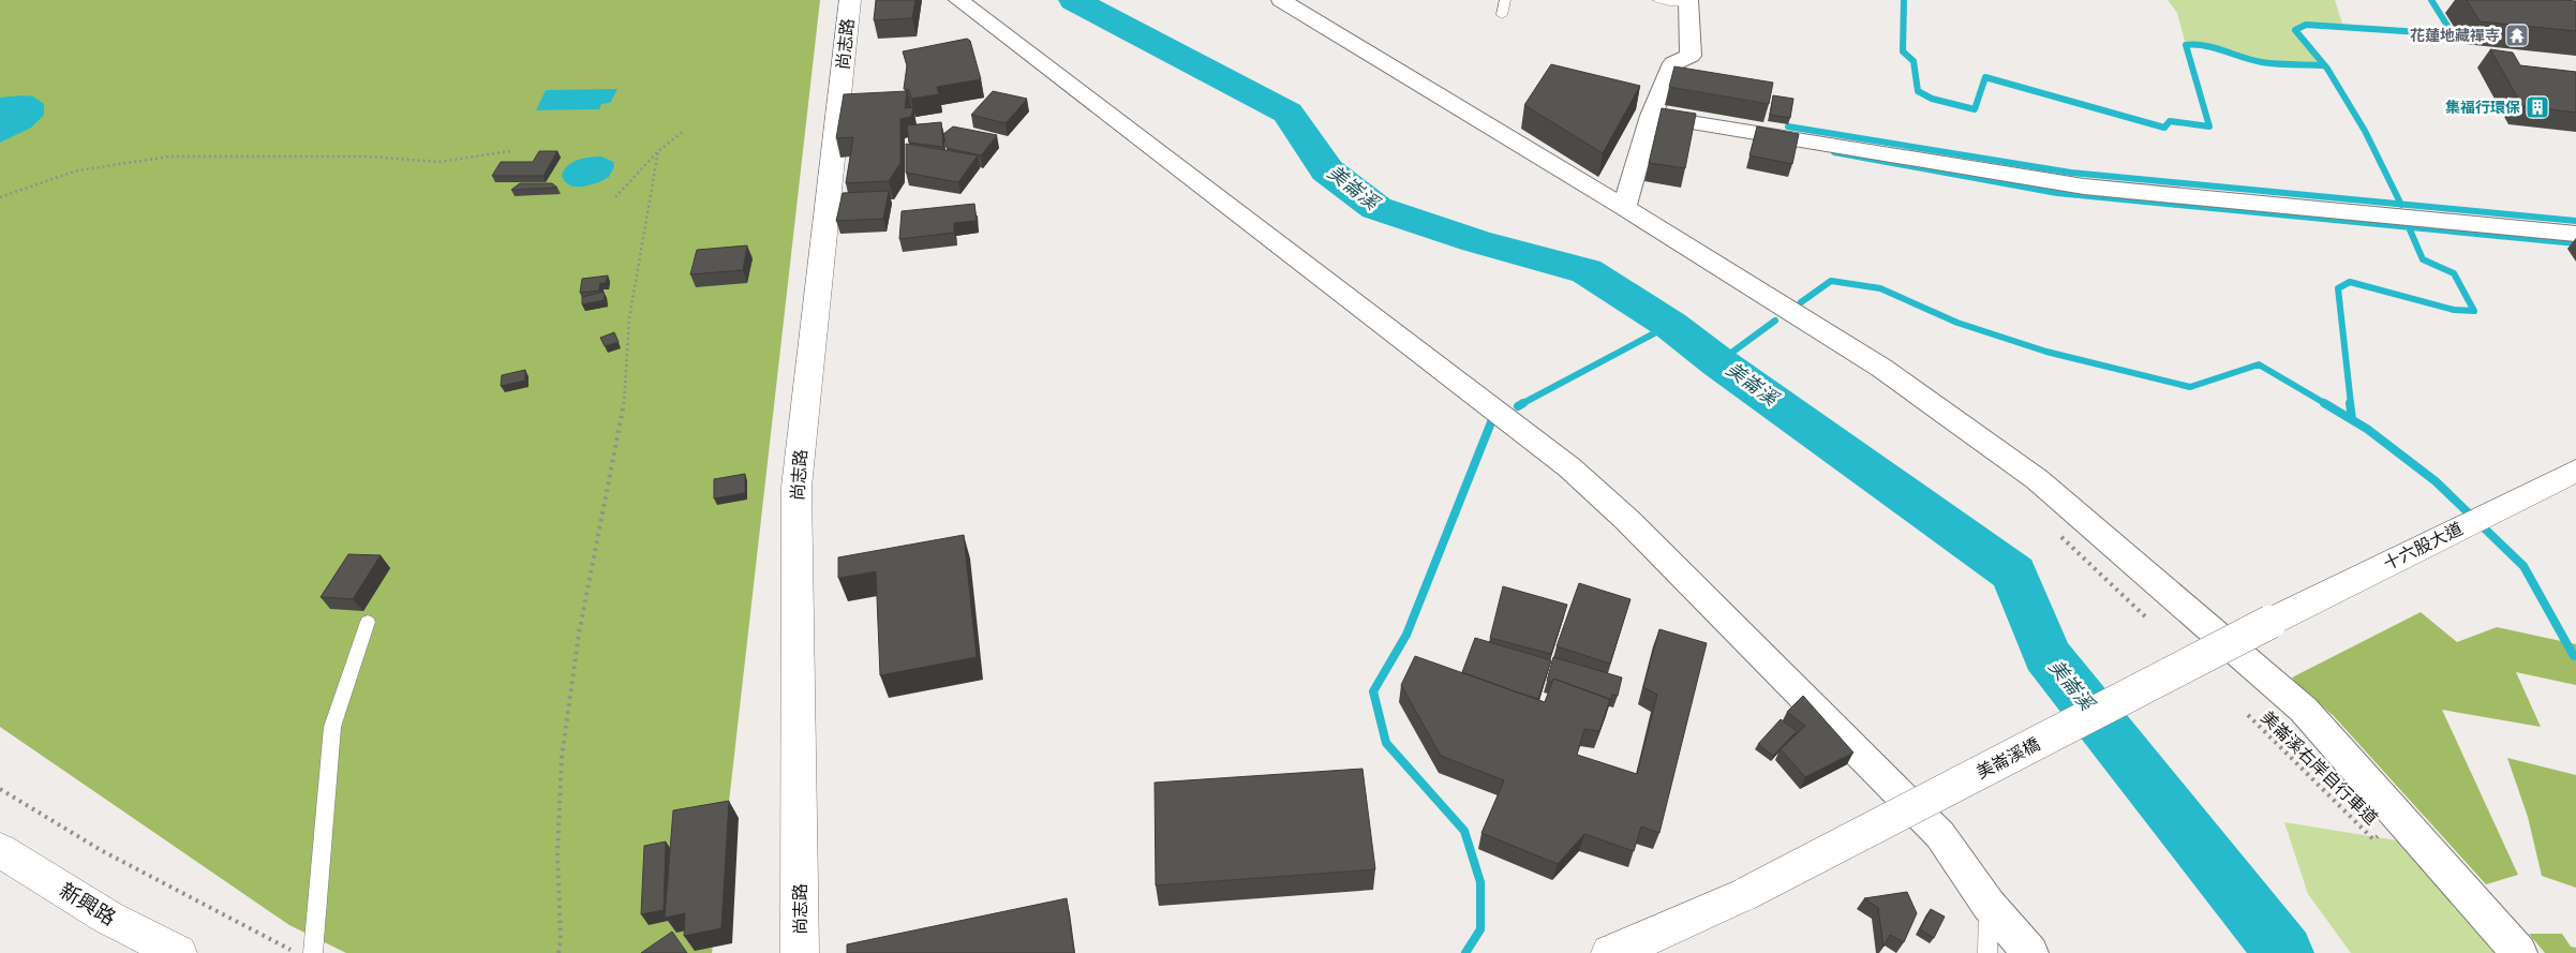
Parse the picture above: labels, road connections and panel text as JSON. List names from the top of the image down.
{
  "streets": {
    "street": [
      "尚志路",
      "十六股大道",
      "美崙溪橋",
      "新興路"
    ],
    "path": ["美崙溪右岸自行車道"]
  },
  "crossings": [
    ["十六股大道", "美崙溪橋"]
  ],
  "water": ["美崙溪"],
  "places": {
    "temple": ["花蓮地藏禪寺"],
    "building": ["集福行環保"]
  }
}
